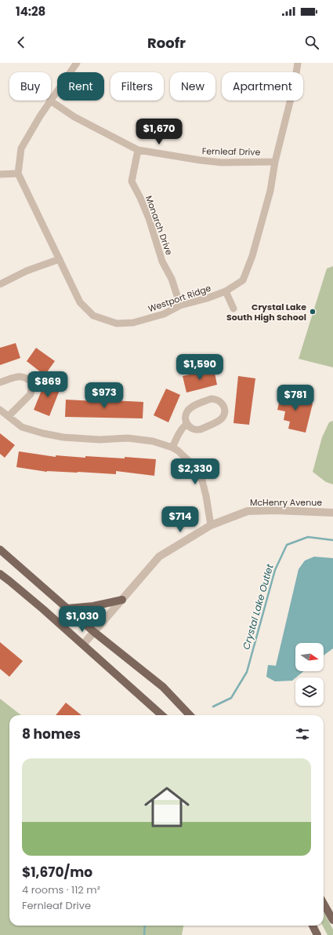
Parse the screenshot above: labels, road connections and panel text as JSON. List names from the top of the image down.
{
  "streets": {
    "street": [
      "Fernleaf Drive",
      "Monarch Drive",
      "Westport Ridge",
      "McHenry Avenue"
    ]
  },
  "crossings": [
    ["Fernleaf Drive", "Monarch Drive"],
    ["Fernleaf Drive", "Westport Ridge"],
    ["Monarch Drive", "Westport Ridge"]
  ],
  "water": ["Crystal Lake Outlet"],
  "places": ["Crystal Lake South High School"],
  "north": "right",
  "page": {
    "status": "14:28",
    "header": "Roofr",
    "chip": [
      "Buy",
      "Rent",
      "Filters",
      "New",
      "Apartment"
    ],
    "price": [
      "$1,670",
      "$1,590",
      "$869",
      "$973",
      "$781",
      "$2,330",
      "$714",
      "$1,030"
    ],
    "heading": "8 homes",
    "list": [
      {
        "name": "$1,670/mo",
        "note": "4 rooms · 112 m² · Fernleaf Drive"
      }
    ]
  }
}
